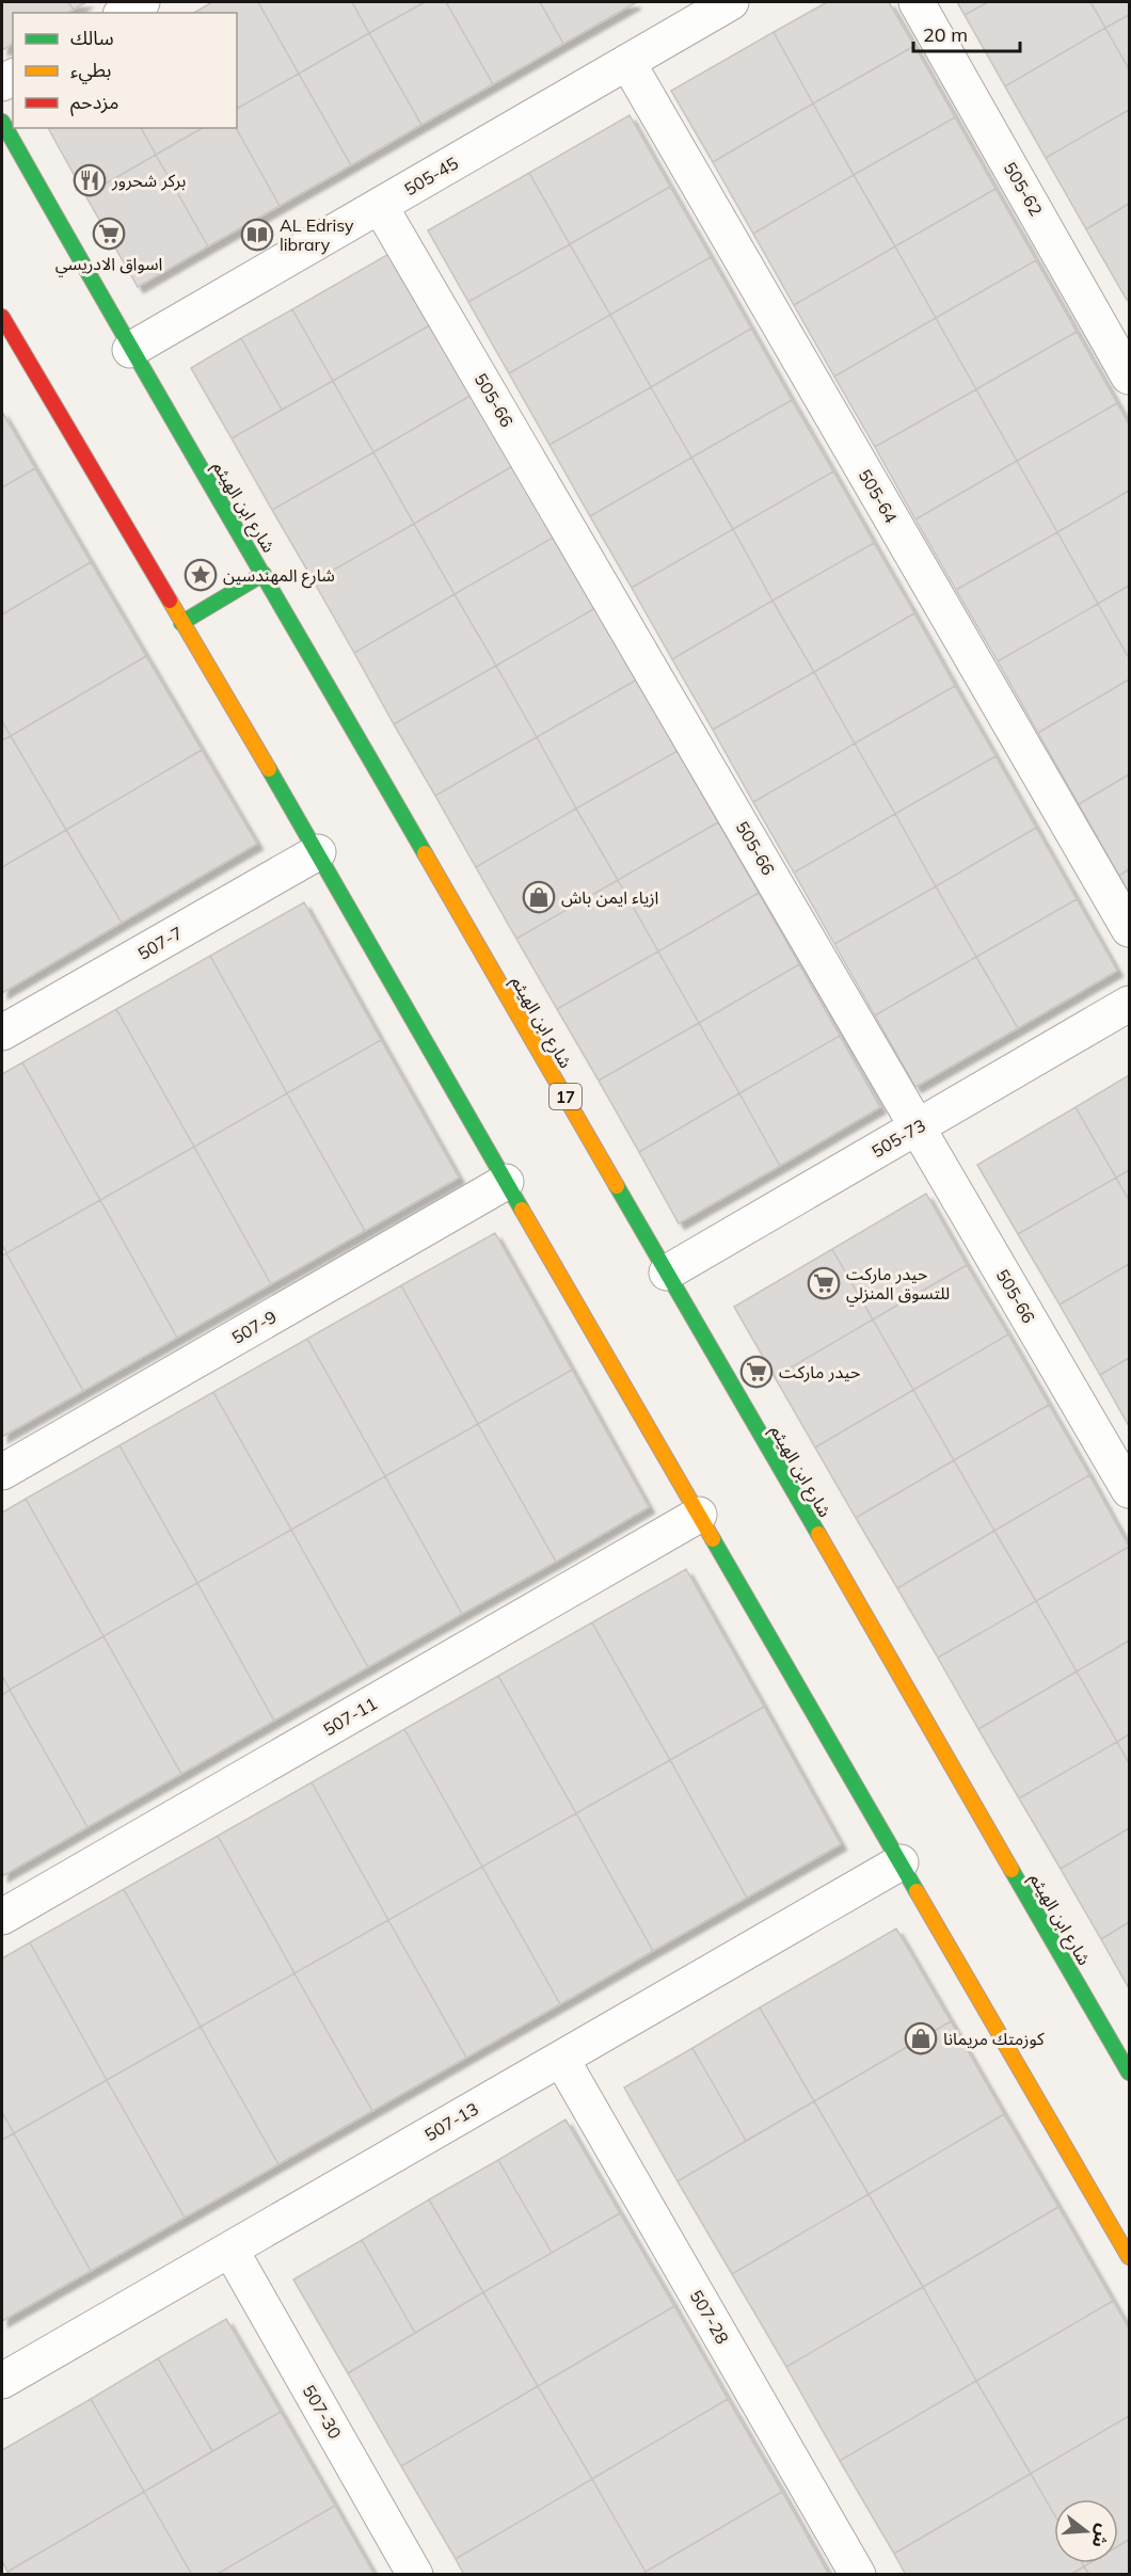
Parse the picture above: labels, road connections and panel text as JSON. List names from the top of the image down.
{
  "streets": {
    "main road": ["شارع ابن الهيثم", "17"],
    "street": [
      "505-45",
      "505-62",
      "505-66",
      "505-64",
      "507-7",
      "505-73",
      "507-9",
      "507-11",
      "507-13",
      "507-28",
      "507-30"
    ]
  },
  "crossings": [
    ["505-45", "505-66"],
    ["505-45", "505-64"],
    ["505-45", "شارع ابن الهيثم"],
    ["505-66", "505-73"],
    ["شارع ابن الهيثم", "505-73"],
    ["507-13", "507-28"],
    ["507-13", "507-30"]
  ],
  "places": {
    "restaurant": ["بركر شحرور"],
    "supermarket": ["اسواق الادريسي", "حيدر ماركت للتسوق المنزلي", "حيدر ماركت"],
    "library": ["AL Edrisy library"],
    "place": ["شارع المهندسين"],
    "shop": ["ازياء ايمن باش", "كوزمتك مريمانا"]
  },
  "legend": ["سالك", "بطيء", "مزدحم"],
  "scale_bar": "20 m",
  "north": "right"
}
